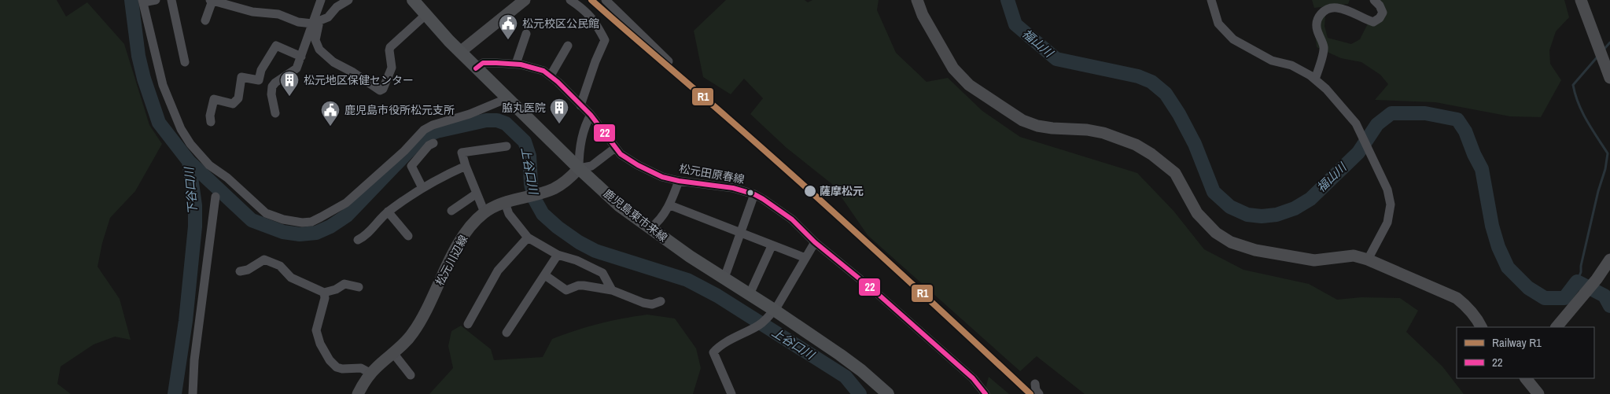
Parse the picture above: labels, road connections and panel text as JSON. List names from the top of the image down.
{
  "streets": {
    "main road": ["鹿児島東市来線"],
    "street": ["松元田原春線", "松元川辺線"]
  },
  "crossings": [
    ["松元田原春線", "鹿児島東市来線"],
    ["鹿児島東市来線", "松元川辺線"]
  ],
  "water": ["福山川", "上谷口川", "下谷口川"],
  "places": {
    "public building": ["松元校区公民館", "鹿児島市役所松元支所"],
    "building": ["松元地区保健センター", "脇丸医院"],
    "other": ["薩摩松元"]
  },
  "lines": ["rail line R1", "transit line 22"],
  "legend": ["Railway R1", "22"]
}
